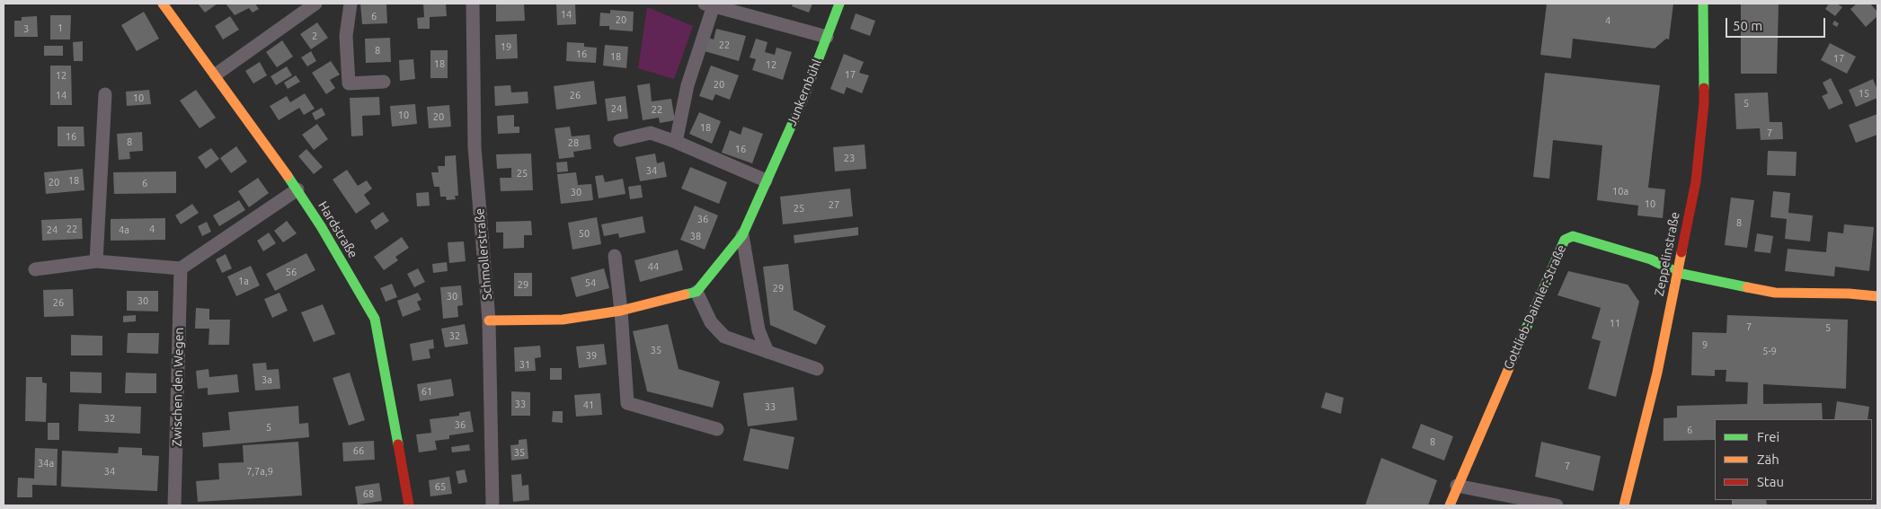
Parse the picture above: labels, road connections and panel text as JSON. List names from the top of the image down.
{
  "streets": {
    "street": [
      "Junkernbühl",
      "Hardstraße",
      "Schmollerstraße",
      "Zeppelinstraße",
      "Gottlieb-Daimler-Straße",
      "Zwischen den Wegen"
    ]
  },
  "crossings": [
    ["Zeppelinstraße", "Gottlieb-Daimler-Straße"]
  ],
  "house_numbers": [
    "14",
    "6",
    "20",
    "4",
    "1",
    "3",
    "2",
    "22",
    "19",
    "8",
    "16",
    "18",
    "17",
    "18",
    "12",
    "17",
    "12",
    "20",
    "15",
    "14",
    "26",
    "10",
    "5",
    "24",
    "22",
    "10",
    "20",
    "18",
    "7",
    "16",
    "8",
    "28",
    "16",
    "23",
    "34",
    "25",
    "18",
    "20",
    "6",
    "10a",
    "30",
    "10",
    "27",
    "25",
    "36",
    "8",
    "22",
    "4",
    "24",
    "4a",
    "50",
    "38",
    "44",
    "56",
    "1a",
    "54",
    "29",
    "29",
    "30",
    "30",
    "26",
    "11",
    "7",
    "5",
    "32",
    "9",
    "35",
    "5-9",
    "39",
    "31",
    "3a",
    "61",
    "33",
    "41",
    "33",
    "32",
    "36",
    "5",
    "6",
    "8",
    "66",
    "35",
    "34a",
    "7",
    "34",
    "7,7a,9",
    "65",
    "68"
  ],
  "legend": ["Frei", "Zäh", "Stau"],
  "scale_bar": "50 m"
}
